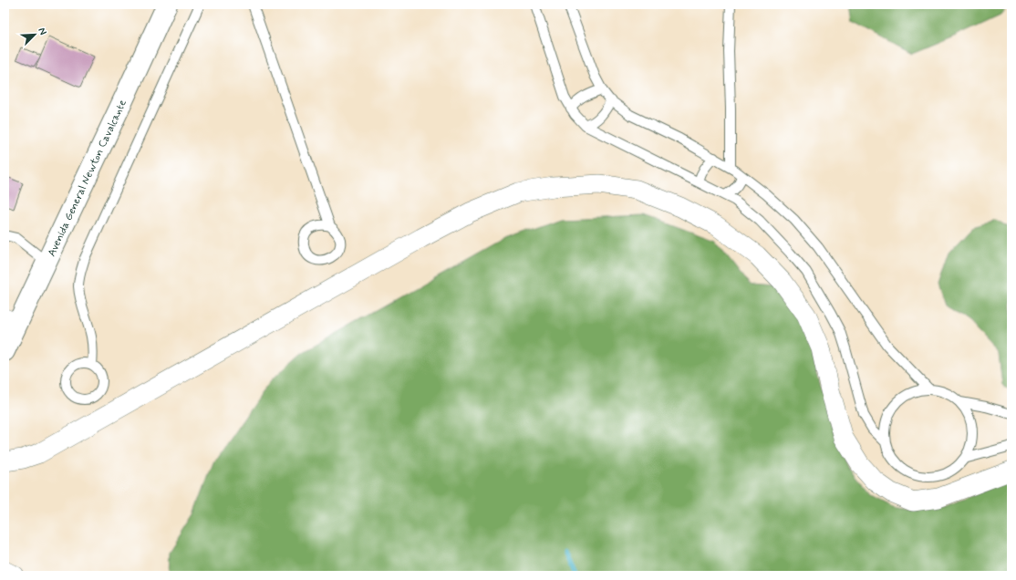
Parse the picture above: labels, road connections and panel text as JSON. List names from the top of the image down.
{
  "streets": {
    "main road": ["Avenida General Newton Cavalcante"]
  },
  "north": "top right"
}
